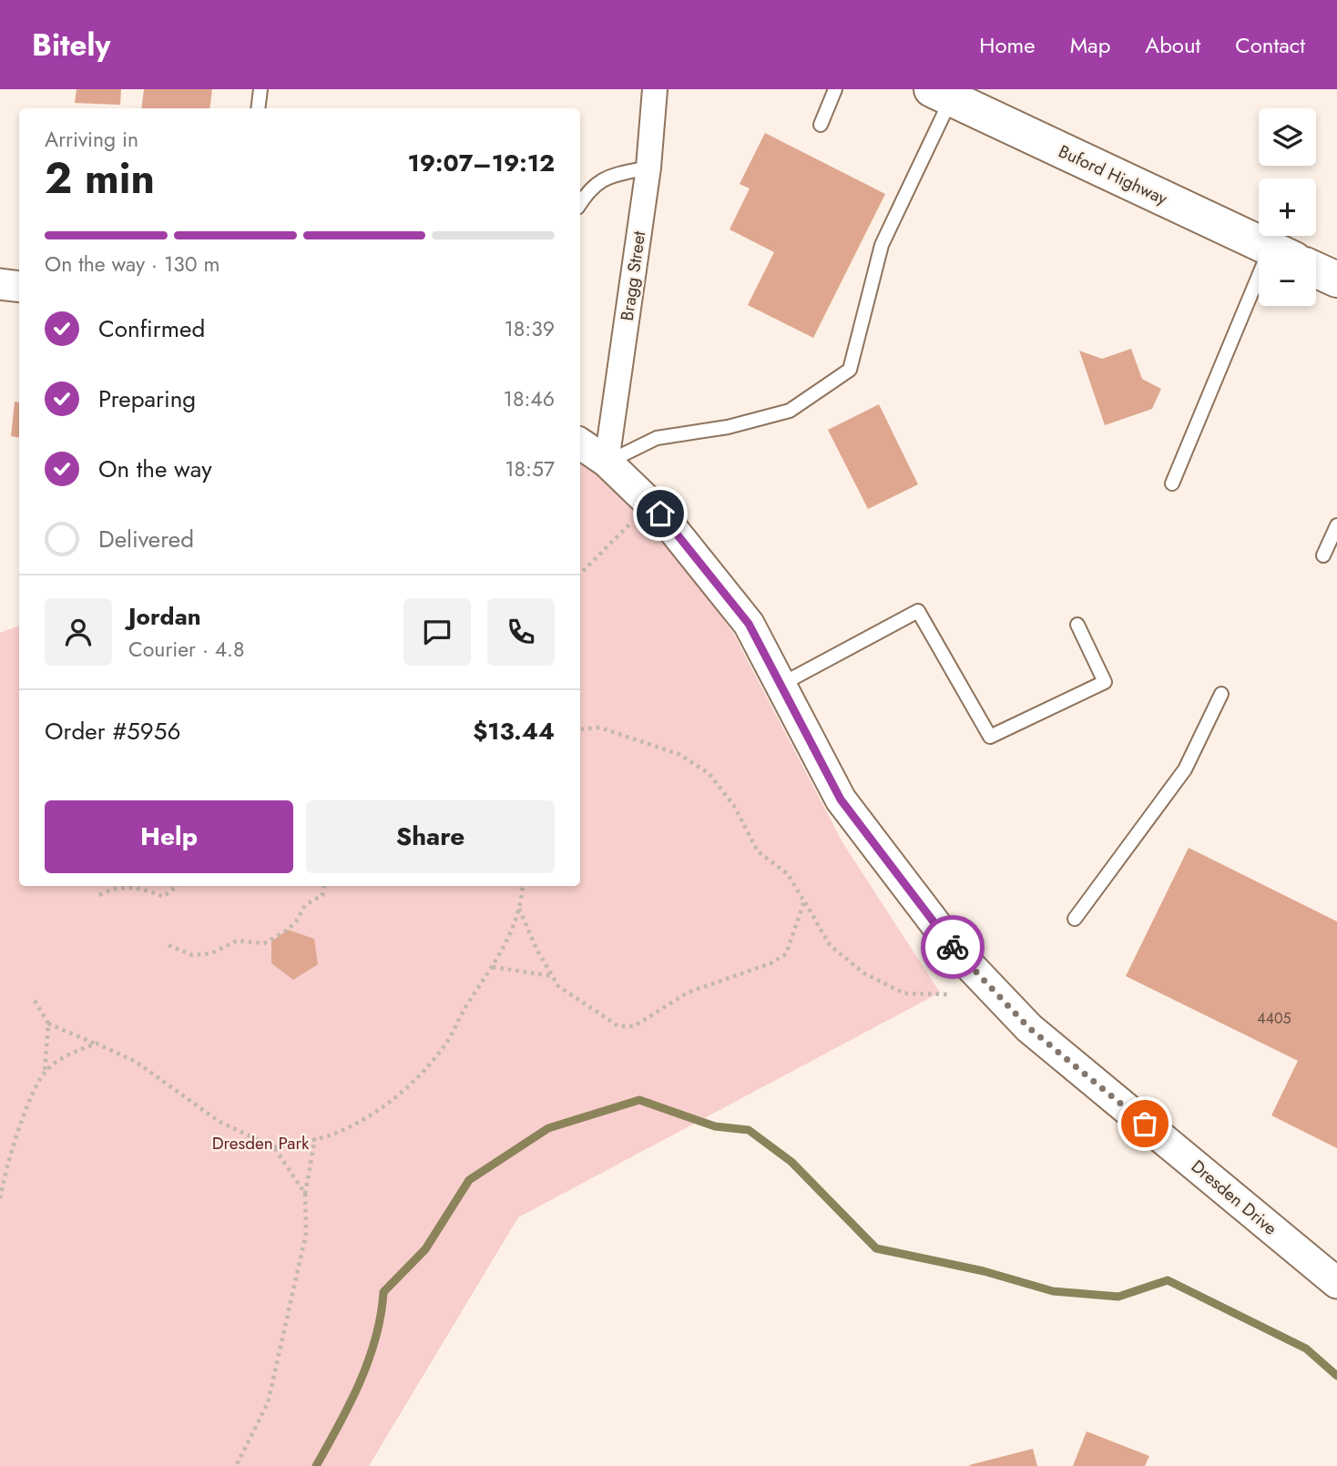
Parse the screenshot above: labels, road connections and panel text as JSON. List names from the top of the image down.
{
  "streets": {
    "main road": ["Buford Highway"],
    "street": ["Bragg Street", "Dresden Drive"]
  },
  "crossings": [
    ["Bragg Street", "Dresden Drive"]
  ],
  "parks": ["Dresden Park"],
  "house_numbers": ["4405"],
  "page": {
    "header": "Bitely",
    "nav": [
      "Home",
      "Map",
      "About",
      "Contact"
    ],
    "map_buttons": ["+", "−"],
    "heading": ["2 min", "Arriving in", "19:07–19:12"],
    "panel": [
      "Jordan",
      "Courier · 4.8",
      "Order #5956",
      "$13.44"
    ],
    "bar": "On the way · 130 m",
    "list": [
      ["Confirmed", "18:39"],
      ["Preparing", "18:46"],
      ["On the way", "18:57"],
      "Delivered"
    ],
    "buttons": ["Help", "Share"]
  }
}
